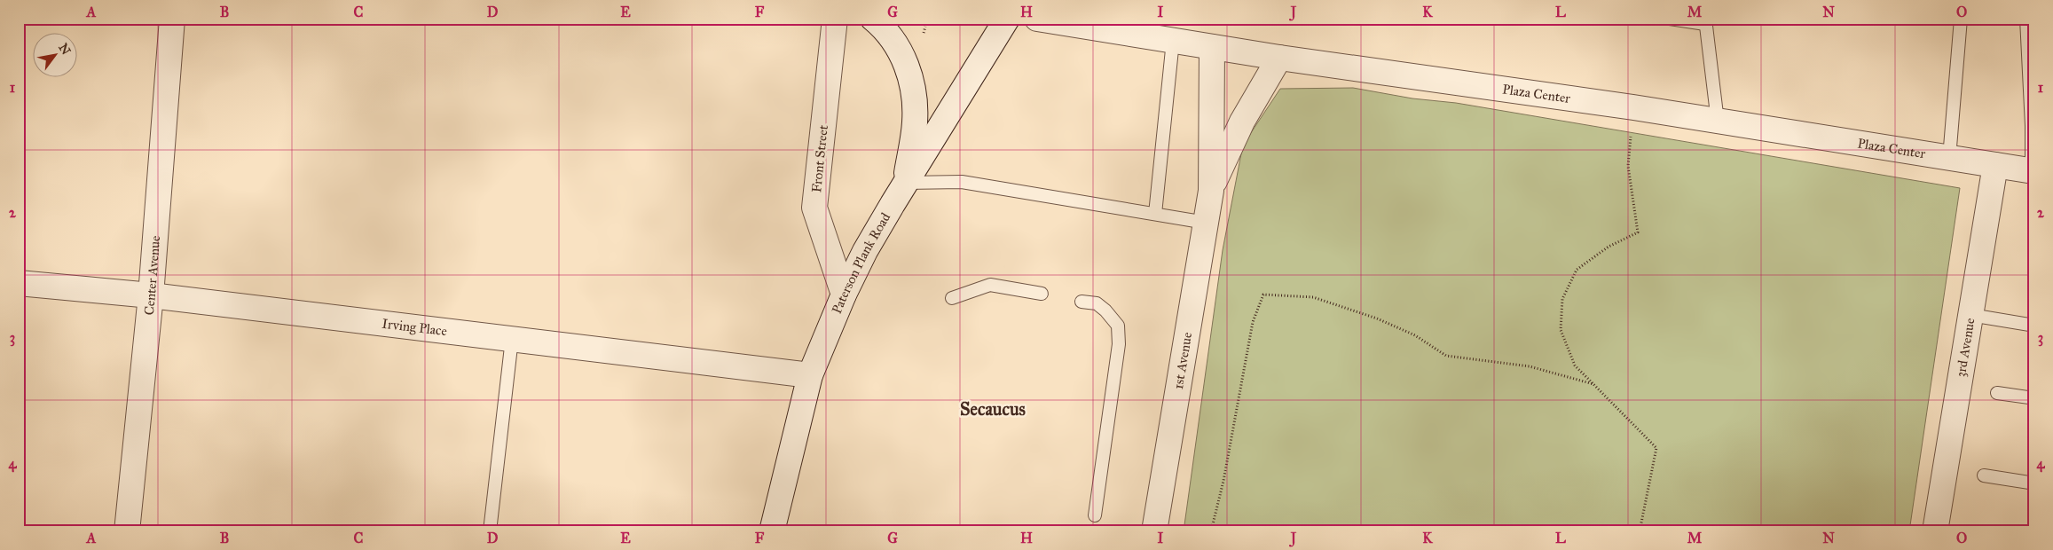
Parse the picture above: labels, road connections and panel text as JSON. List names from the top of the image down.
{
  "streets": {
    "street": [
      "Plaza Center",
      "Front Street",
      "Paterson Plank Road",
      "Center Avenue",
      "Irving Place",
      "3rd Avenue",
      "1st Avenue"
    ]
  },
  "crossings": [
    ["Plaza Center", "3rd Avenue"],
    ["Plaza Center", "1st Avenue"],
    ["Front Street", "Paterson Plank Road"],
    ["Paterson Plank Road", "Irving Place"],
    ["Center Avenue", "Irving Place"]
  ],
  "districts": ["Secaucus"],
  "north": "top right",
  "grid": {
    "columns": [
      "A",
      "B",
      "C",
      "D",
      "E",
      "F",
      "G",
      "H",
      "I",
      "J",
      "K",
      "L",
      "M",
      "N",
      "O"
    ],
    "rows": [
      "1",
      "2",
      "3",
      "4"
    ]
  }
}
